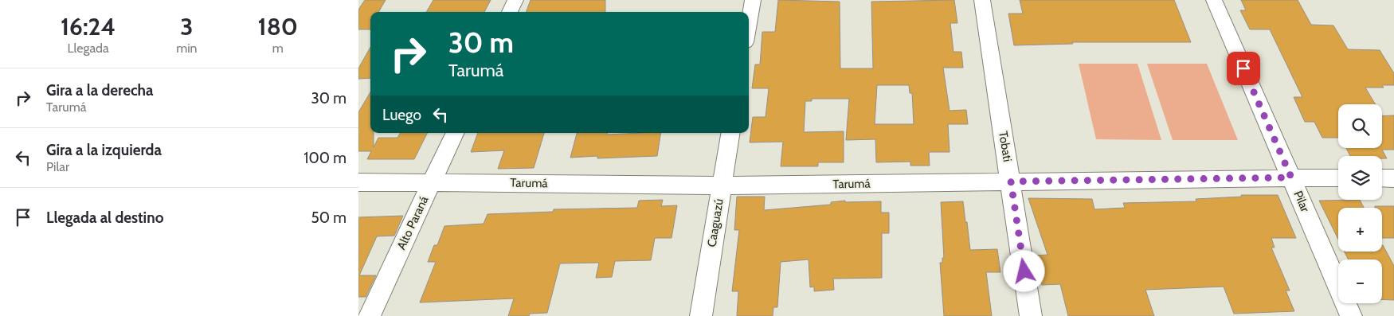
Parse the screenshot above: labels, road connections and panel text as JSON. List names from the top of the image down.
{
  "streets": {
    "street": [
      "Tobati",
      "Tarumá",
      "Pilar",
      "Alto Paraná",
      "Caaguazú"
    ]
  },
  "crossings": [
    ["Tobati", "Tarumá"],
    ["Tarumá", "Pilar"],
    ["Tarumá", "Alto Paraná"],
    ["Tarumá", "Caaguazú"]
  ],
  "page": {
    "eta": [
      "16:24",
      "Llegada",
      "3",
      "min",
      "180",
      "m"
    ],
    "turn": ["30 m", "Tarumá"],
    "list": [
      {
        "name": "Gira a la derecha",
        "note": "Tarumá",
        "value": "30 m"
      },
      {
        "name": "Gira a la izquierda",
        "note": "Pilar",
        "value": "100 m"
      },
      {
        "name": "Llegada al destino",
        "value": "50 m"
      }
    ],
    "then": "Luego",
    "map_buttons": ["+", "−"]
  }
}
